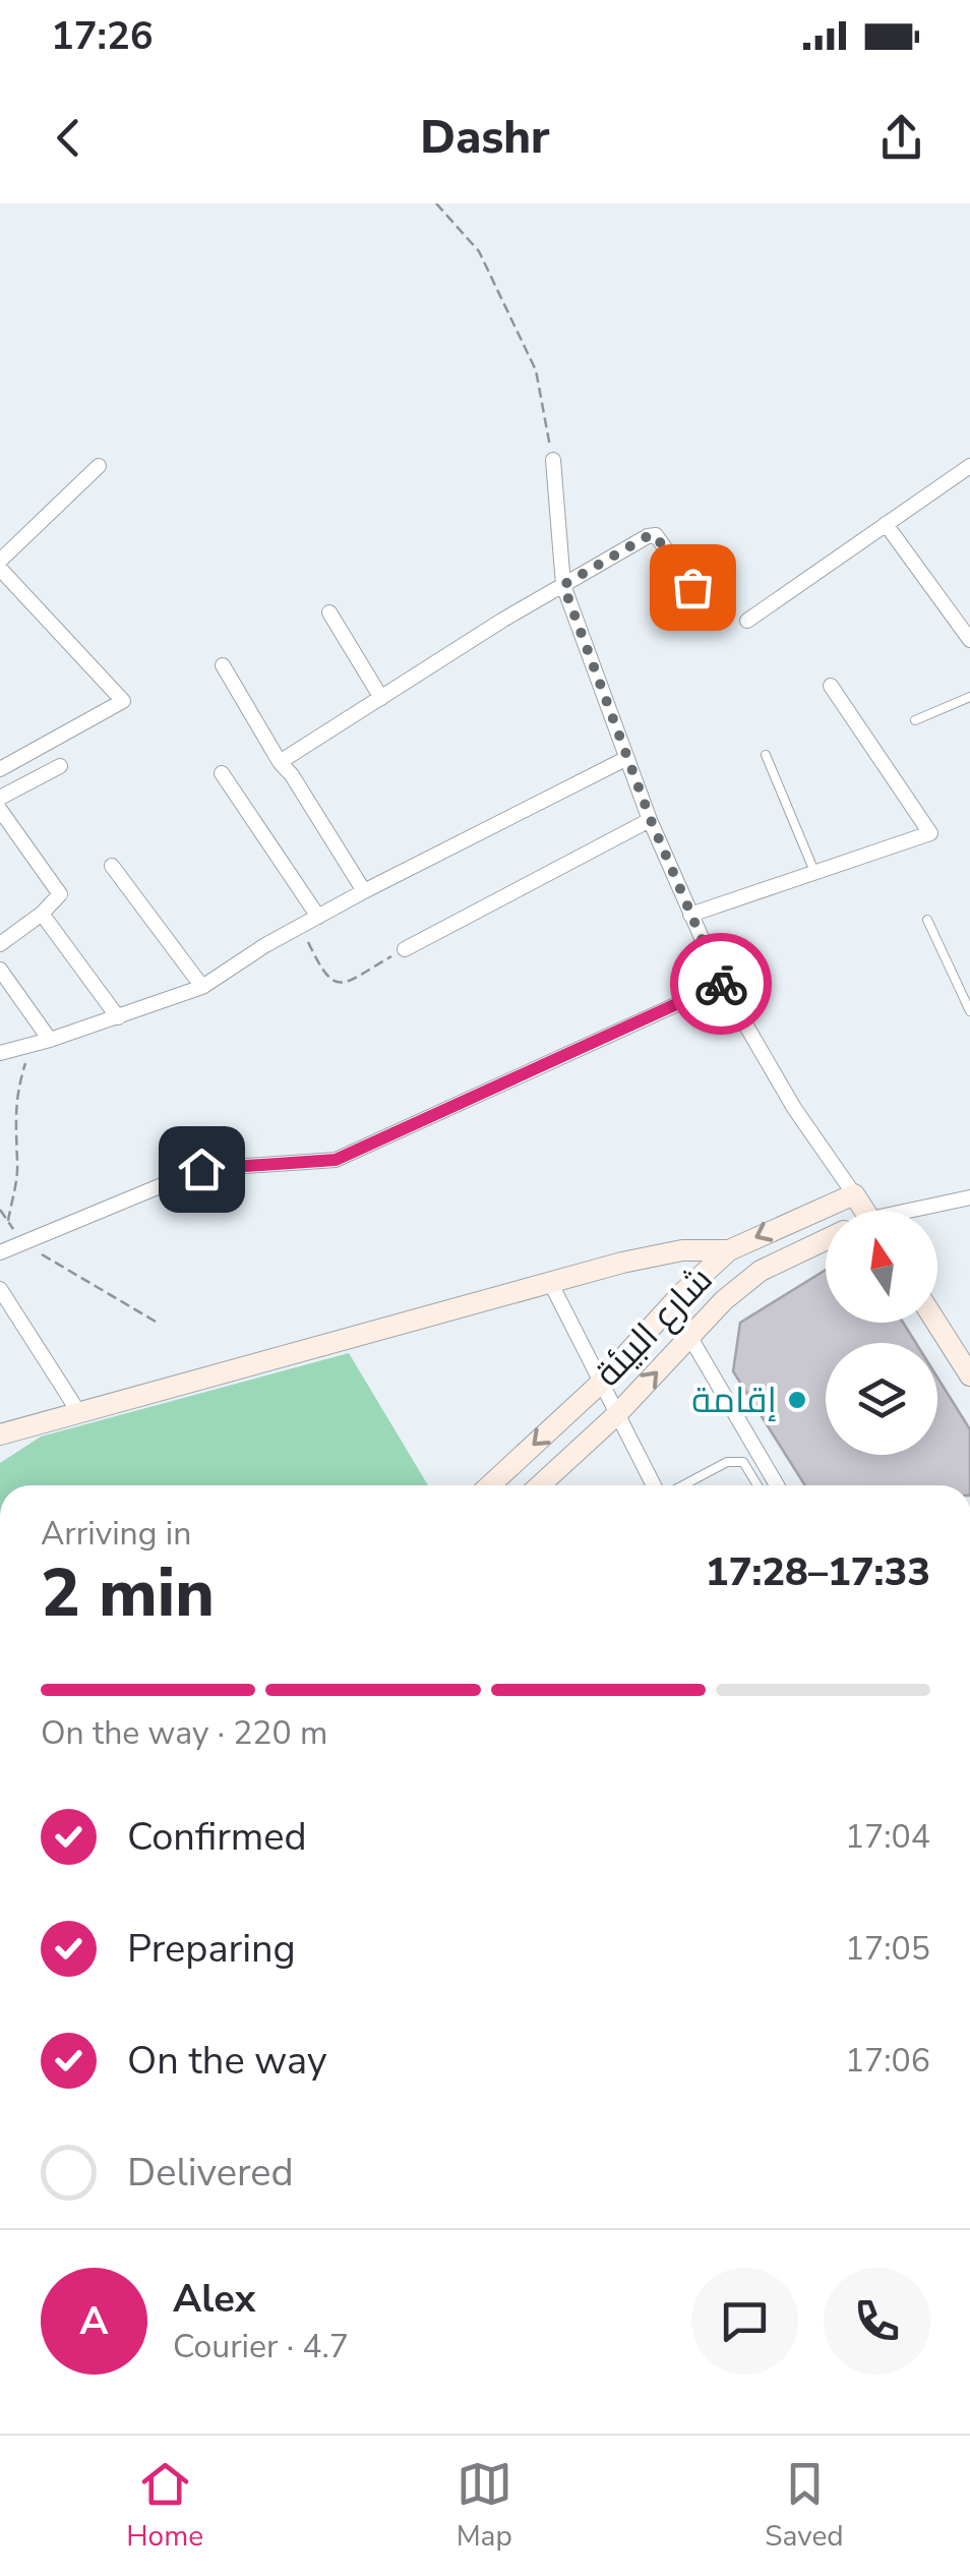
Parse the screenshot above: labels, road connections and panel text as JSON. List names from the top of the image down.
{
  "streets": {
    "street": ["شارع البيئة"]
  },
  "places": ["إقامة"],
  "north": "top",
  "page": {
    "status": "17:26",
    "header": "Dashr",
    "heading": ["2 min", "Arriving in", "17:28–17:33"],
    "panel": ["Alex", "Courier · 4.7"],
    "bar": "On the way · 220 m",
    "list": [
      ["Confirmed", "17:04"],
      ["Preparing", "17:05"],
      ["On the way", "17:06"],
      "Delivered"
    ],
    "round": "A",
    "tabs": ["Home", "Map", "Saved"]
  }
}
